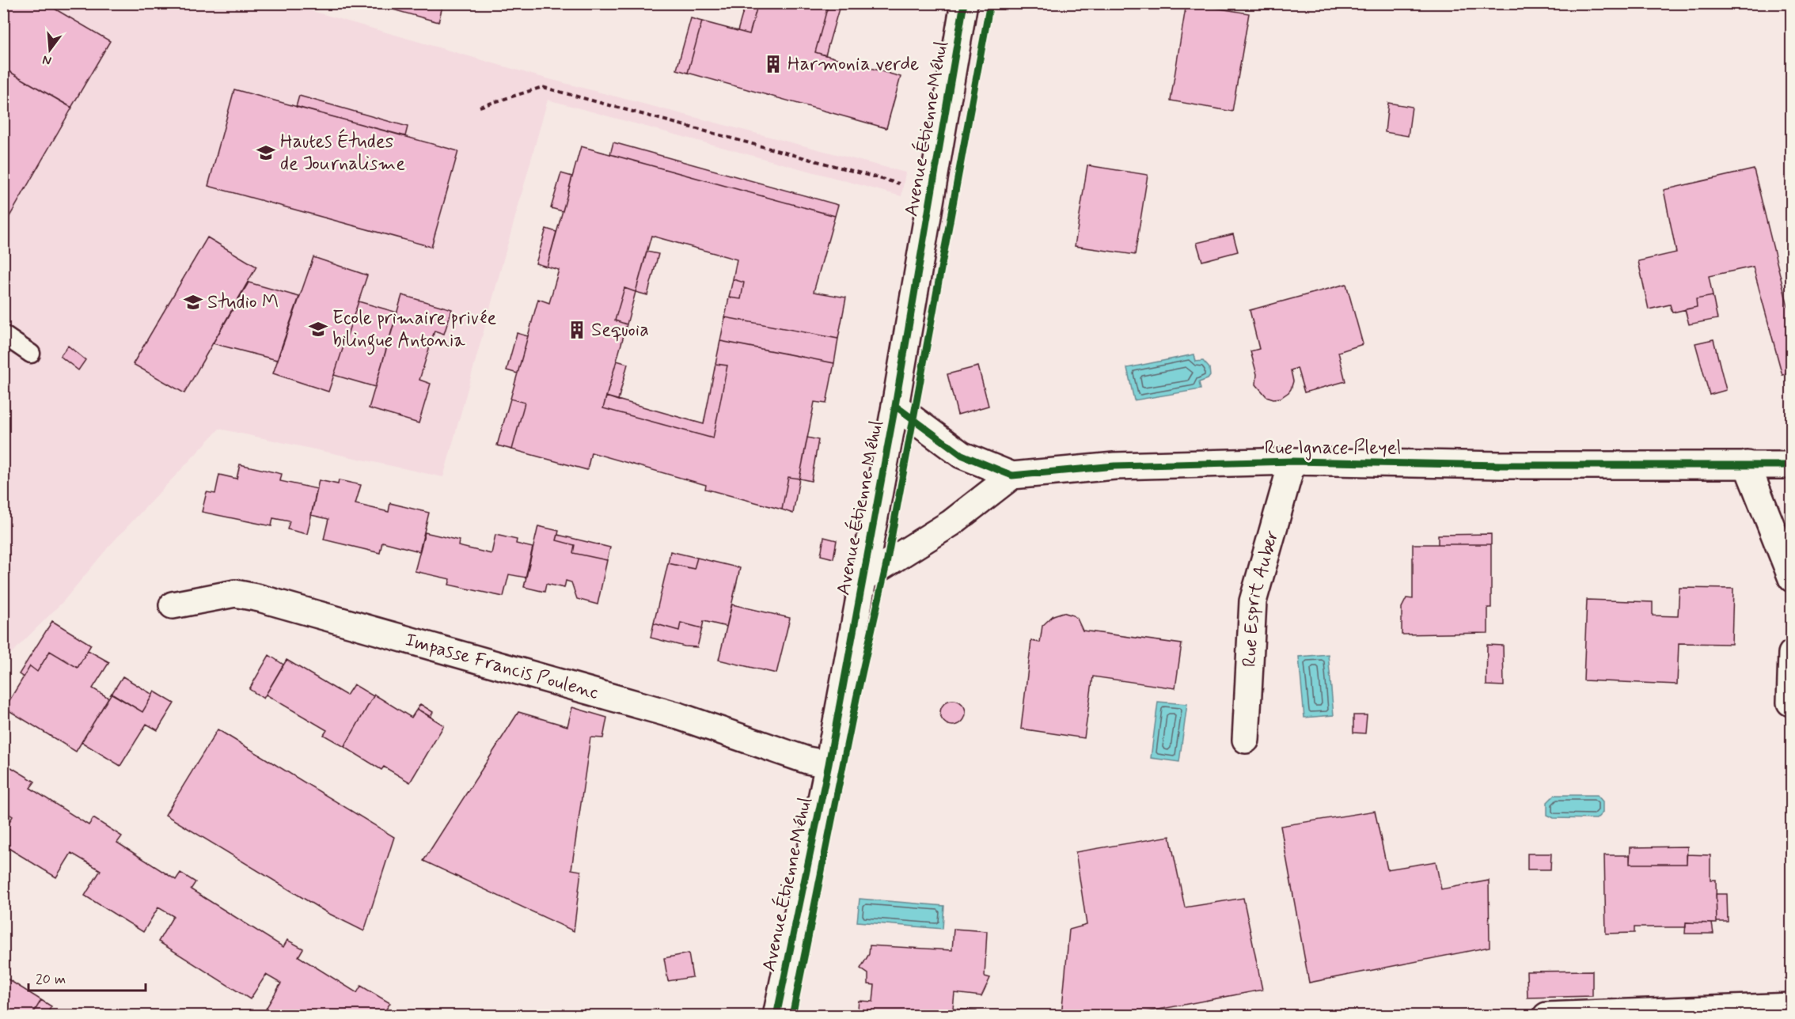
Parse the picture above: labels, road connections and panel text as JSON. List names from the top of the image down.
{
  "streets": {
    "street": [
      "Avenue Étienne Méhul",
      "Rue Ignace Pleyel",
      "Rue Esprit Auber",
      "Impasse Francis Poulenc"
    ]
  },
  "crossings": [
    ["Avenue Étienne Méhul", "Rue Ignace Pleyel"],
    ["Avenue Étienne Méhul", "Impasse Francis Poulenc"],
    ["Rue Ignace Pleyel", "Rue Esprit Auber"]
  ],
  "places": {
    "building": ["Harmonia verde", "Sequoia"],
    "school or university": ["Hautes Études de Journalisme", "Studio M", "Ecole primaire privée bilingue Antonia"]
  },
  "scale_bar": "20 m",
  "north": "bottom"
}
